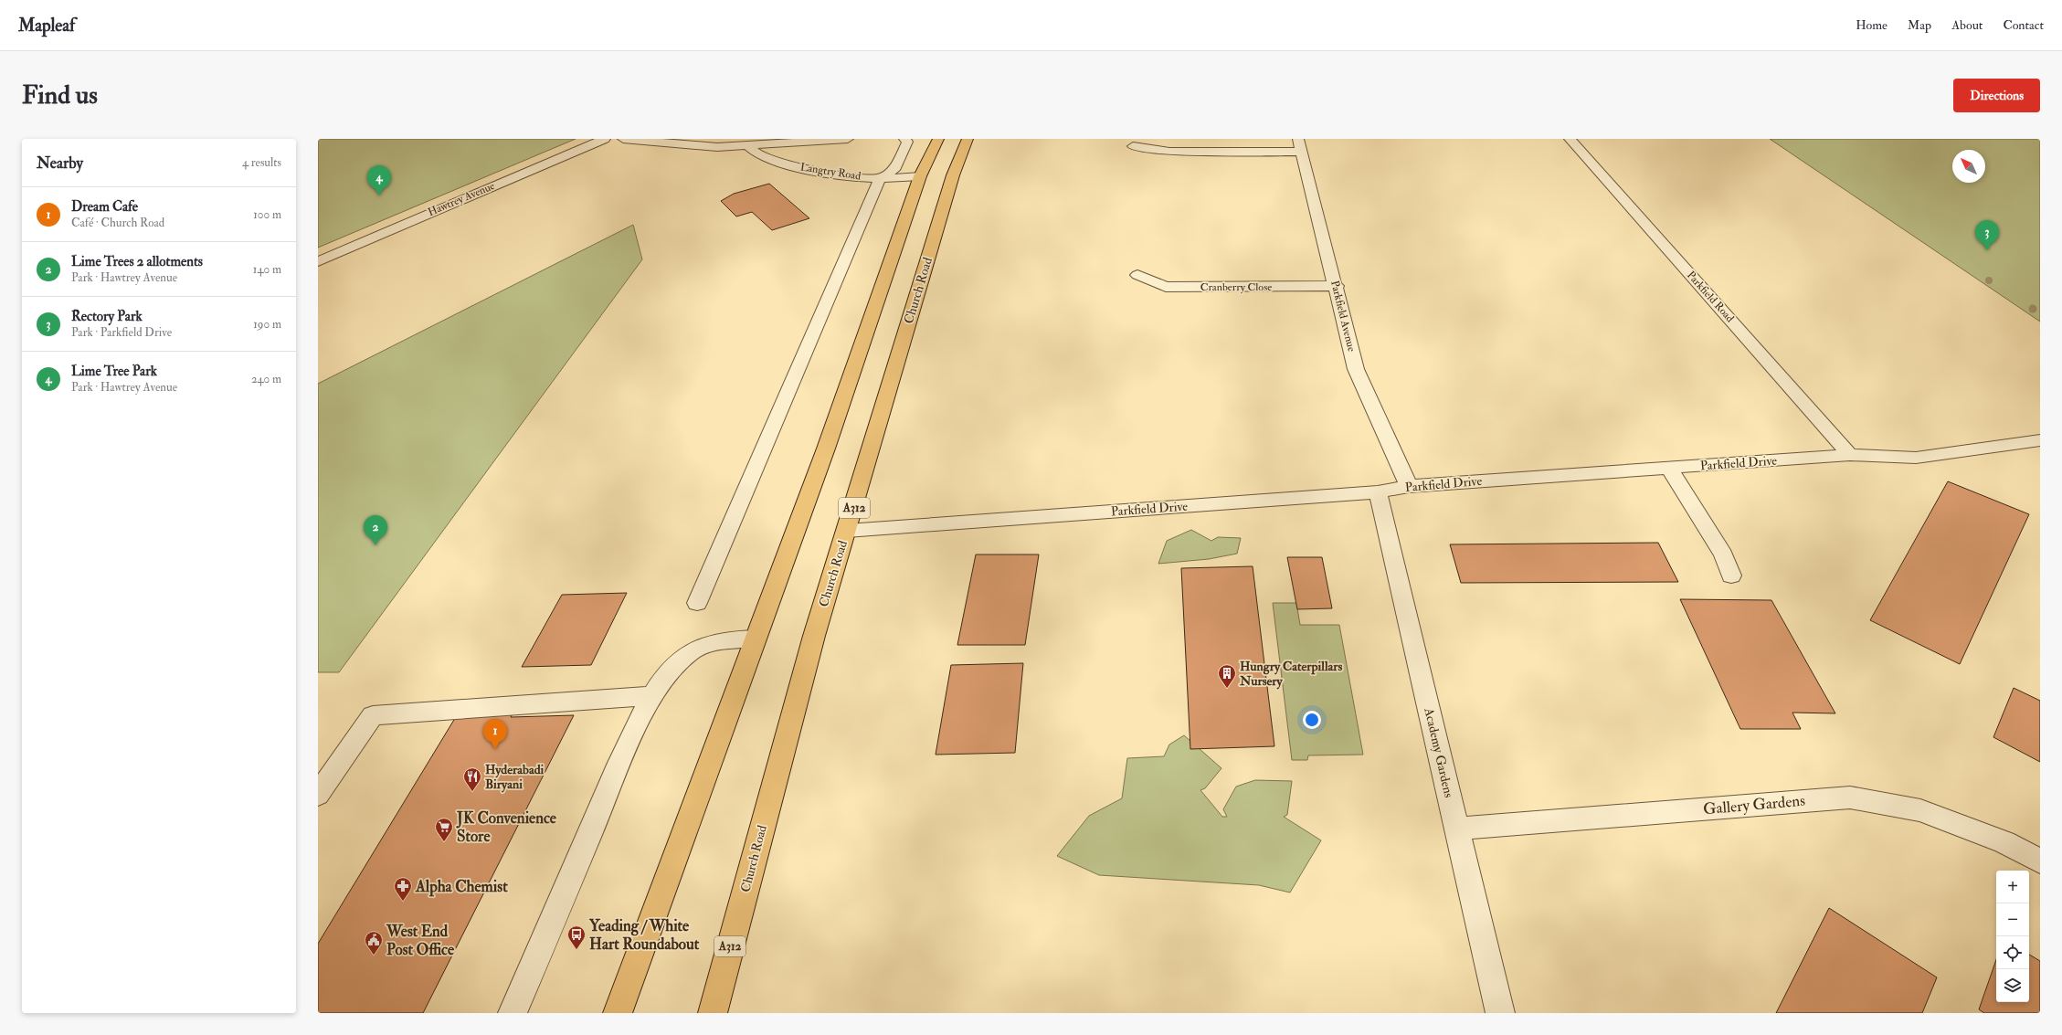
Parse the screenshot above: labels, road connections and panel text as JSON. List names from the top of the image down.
{
  "streets": {
    "highway": ["Church Road", "A312"],
    "street": [
      "Langtry Road",
      "Hawtrey Avenue",
      "Cranberry Close",
      "Parkfield Road",
      "Parkfield Avenue",
      "Parkfield Drive",
      "Academy Gardens",
      "Gallery Gardens"
    ]
  },
  "crossings": [
    ["Cranberry Close", "Parkfield Avenue"],
    ["Church Road", "Parkfield Drive"],
    ["Parkfield Road", "Parkfield Drive"],
    ["Parkfield Avenue", "Parkfield Drive"],
    ["Parkfield Drive", "Academy Gardens"],
    ["Academy Gardens", "Gallery Gardens"]
  ],
  "places": {
    "building": ["Hungry Caterpillars Nursery"],
    "restaurant": ["Hyderabadi Biryani"],
    "supermarket": ["JK Convenience Store"],
    "pharmacy": ["Alpha Chemist"],
    "bus stop": ["Yeading / White Hart Roundabout"],
    "public building": ["West End Post Office"]
  },
  "north": "top left",
  "page": {
    "header": "Mapleaf",
    "nav": [
      "Home",
      "Map",
      "About",
      "Contact"
    ],
    "buttons": "Directions",
    "title": "Find us",
    "heading": ["Nearby", "4 results"],
    "pins": [
      "4",
      "3",
      "2",
      "1"
    ],
    "list": [
      {
        "mark": "1",
        "name": "Dream Cafe",
        "note": "Café · Church Road",
        "value": "100 m"
      },
      {
        "mark": "2",
        "name": "Lime Trees 2 allotments",
        "note": "Park · Hawtrey Avenue",
        "value": "140 m"
      },
      {
        "mark": "3",
        "name": "Rectory Park",
        "note": "Park · Parkfield Drive",
        "value": "190 m"
      },
      {
        "mark": "4",
        "name": "Lime Tree Park",
        "note": "Park · Hawtrey Avenue",
        "value": "240 m"
      }
    ],
    "map_buttons": ["+", "−"]
  }
}
